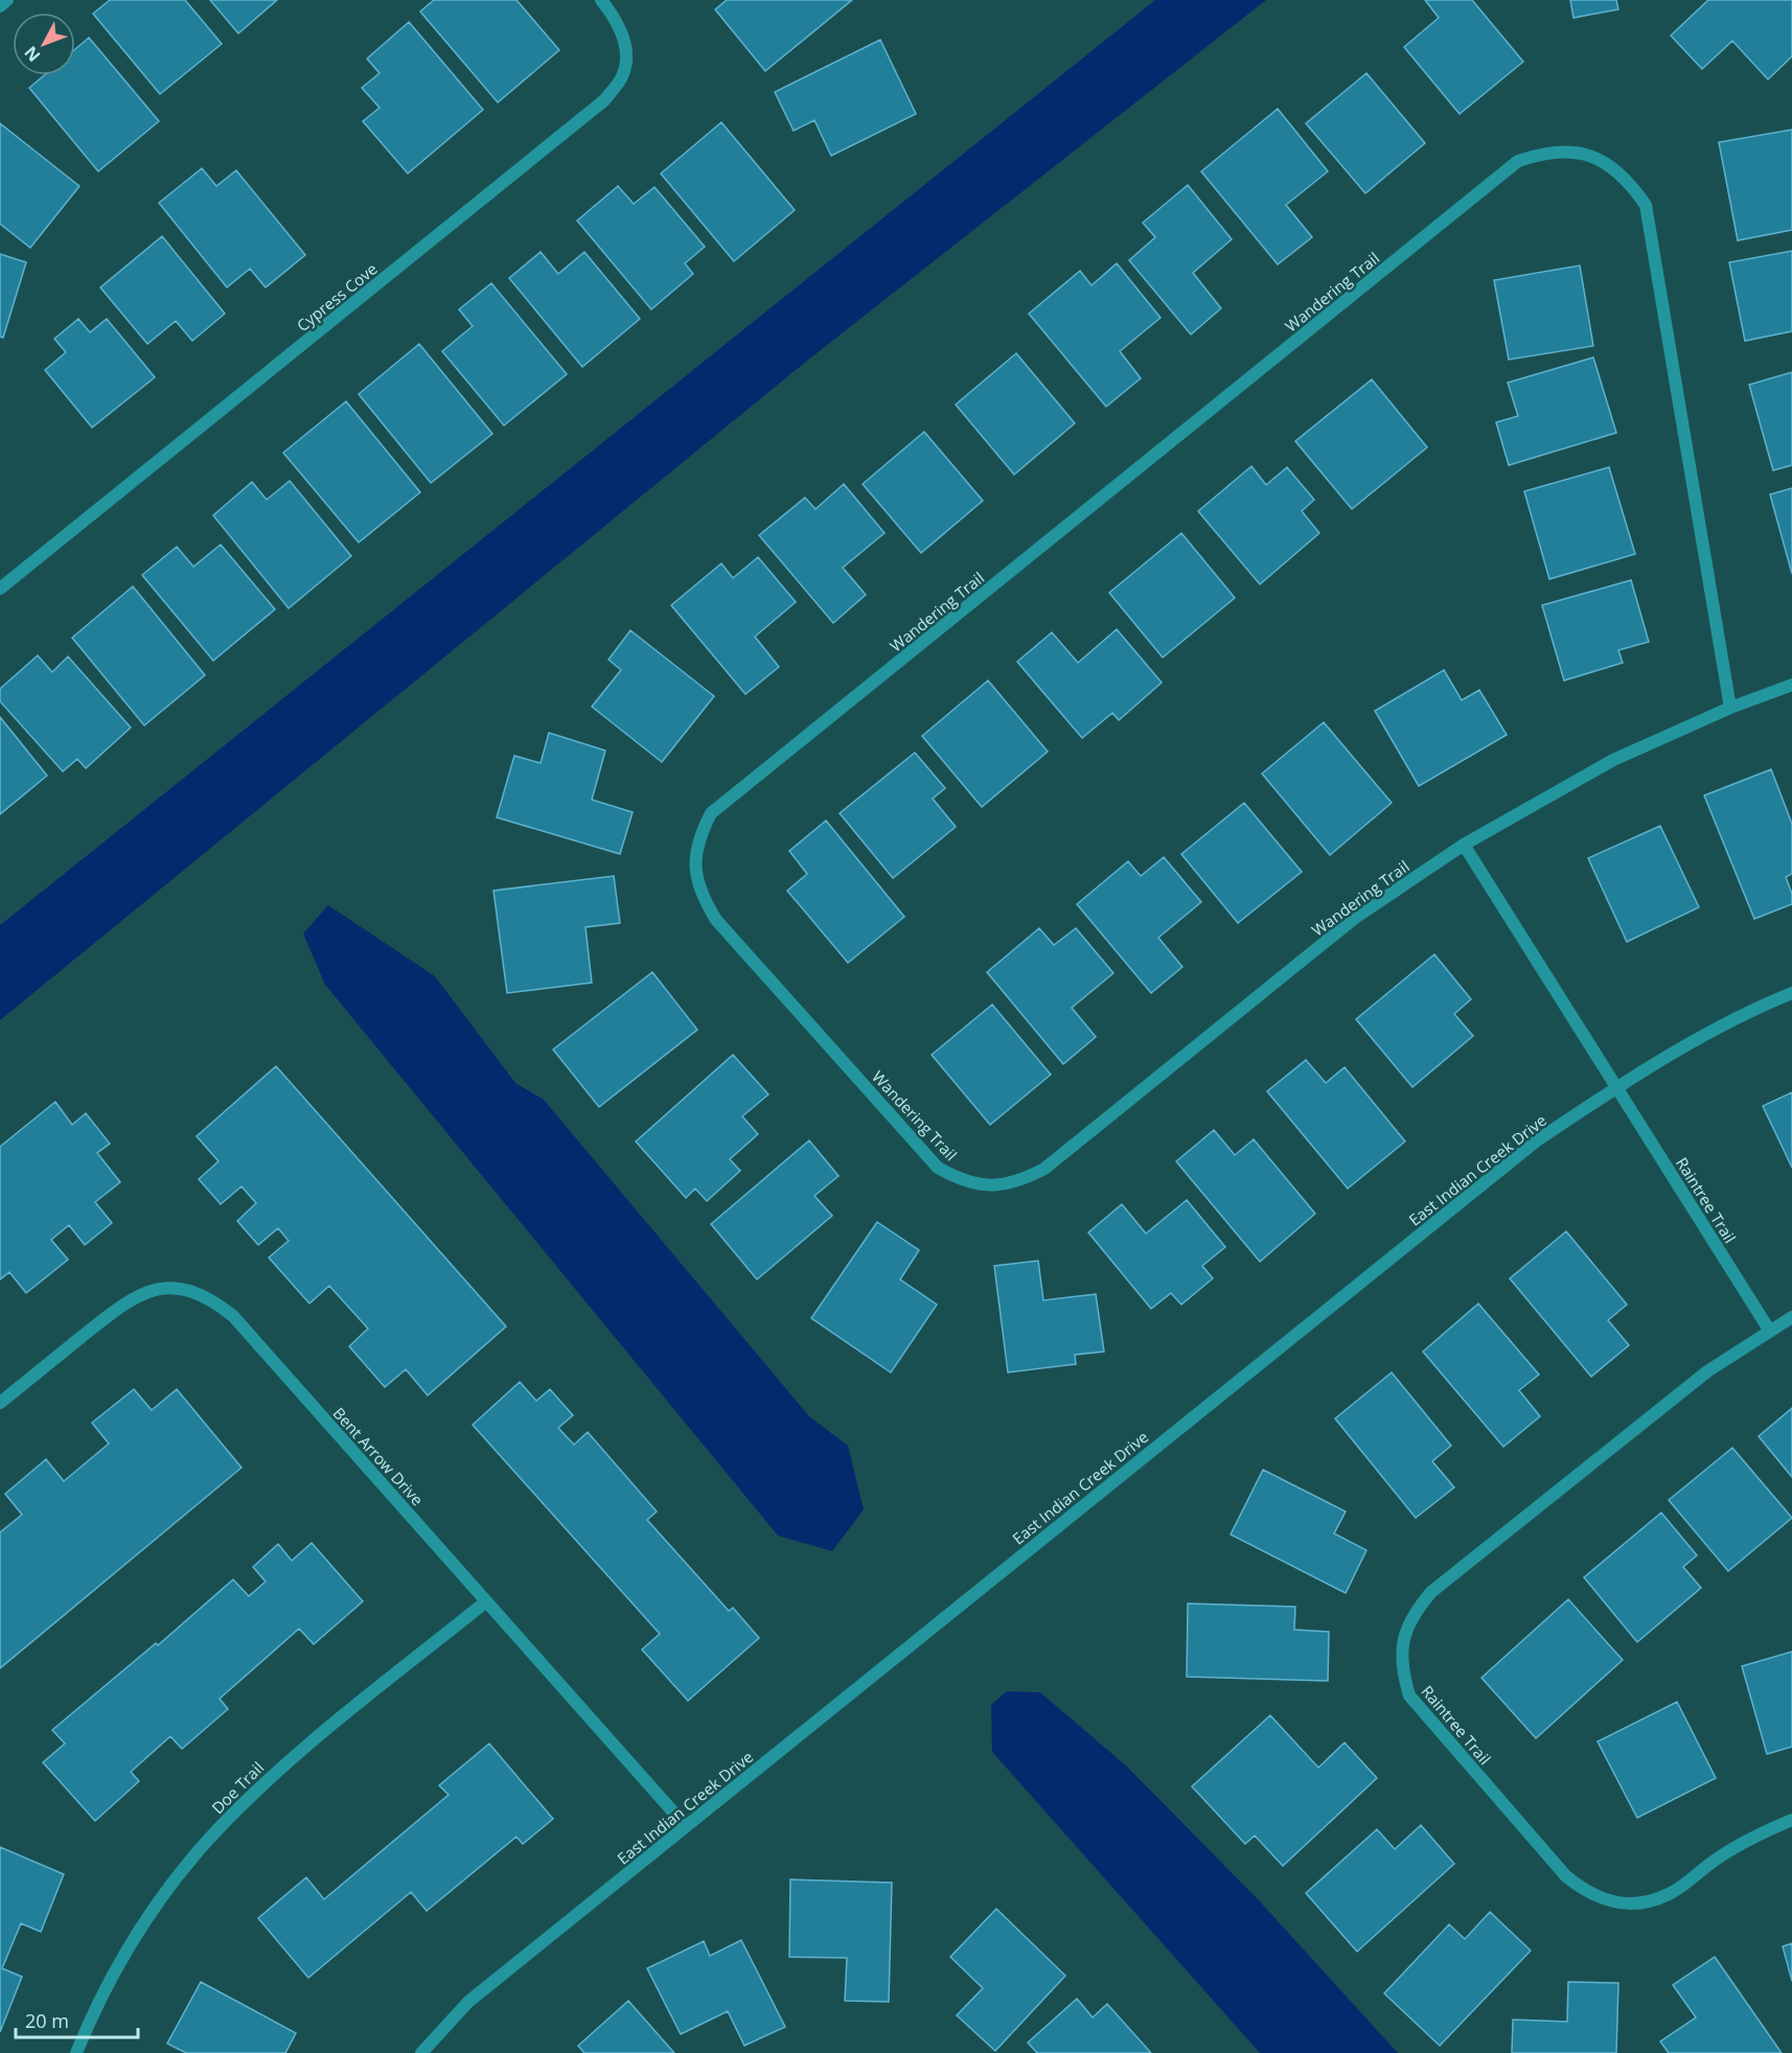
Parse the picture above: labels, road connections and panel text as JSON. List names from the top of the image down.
{
  "streets": {
    "street": [
      "Wandering Trail",
      "Cypress Cove",
      "East Indian Creek Drive",
      "Raintree Trail",
      "Bent Arrow Drive",
      "Doe Trail"
    ]
  },
  "crossings": [
    ["East Indian Creek Drive", "Raintree Trail"],
    ["East Indian Creek Drive", "Bent Arrow Drive"],
    ["Bent Arrow Drive", "Doe Trail"]
  ],
  "scale_bar": "20 m",
  "north": "bottom left"
}
